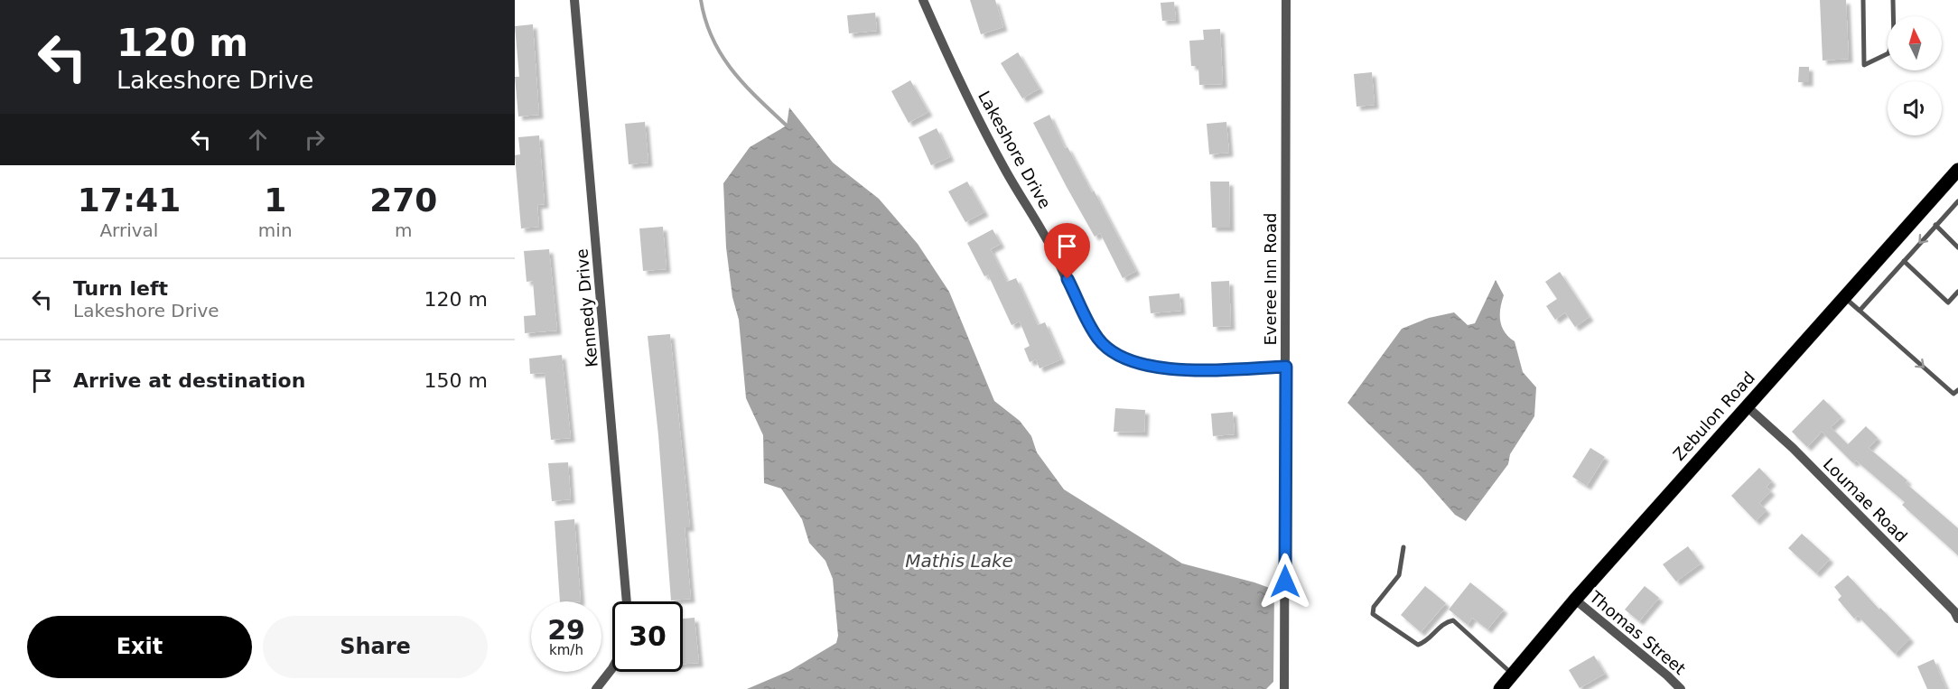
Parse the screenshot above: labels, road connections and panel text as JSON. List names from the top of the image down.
{
  "streets": {
    "main road": ["Zebulon Road"],
    "street": [
      "Lakeshore Drive",
      "Everee Inn Road",
      "Kennedy Drive",
      "Loumae Road",
      "Thomas Street"
    ]
  },
  "crossings": [
    ["Lakeshore Drive", "Everee Inn Road"],
    ["Zebulon Road", "Loumae Road"],
    ["Zebulon Road", "Thomas Street"]
  ],
  "water": ["Mathis Lake"],
  "north": "top",
  "page": {
    "turn": ["120 m", "Lakeshore Drive"],
    "eta": [
      "17:41",
      "Arrival",
      "1",
      "min",
      "270",
      "m"
    ],
    "list": [
      {
        "name": "Turn left",
        "note": "Lakeshore Drive",
        "value": "120 m"
      },
      {
        "name": "Arrive at destination",
        "value": "150 m"
      }
    ],
    "speed": "29 km/h",
    "limit": "30",
    "buttons": ["Exit", "Share"]
  }
}
